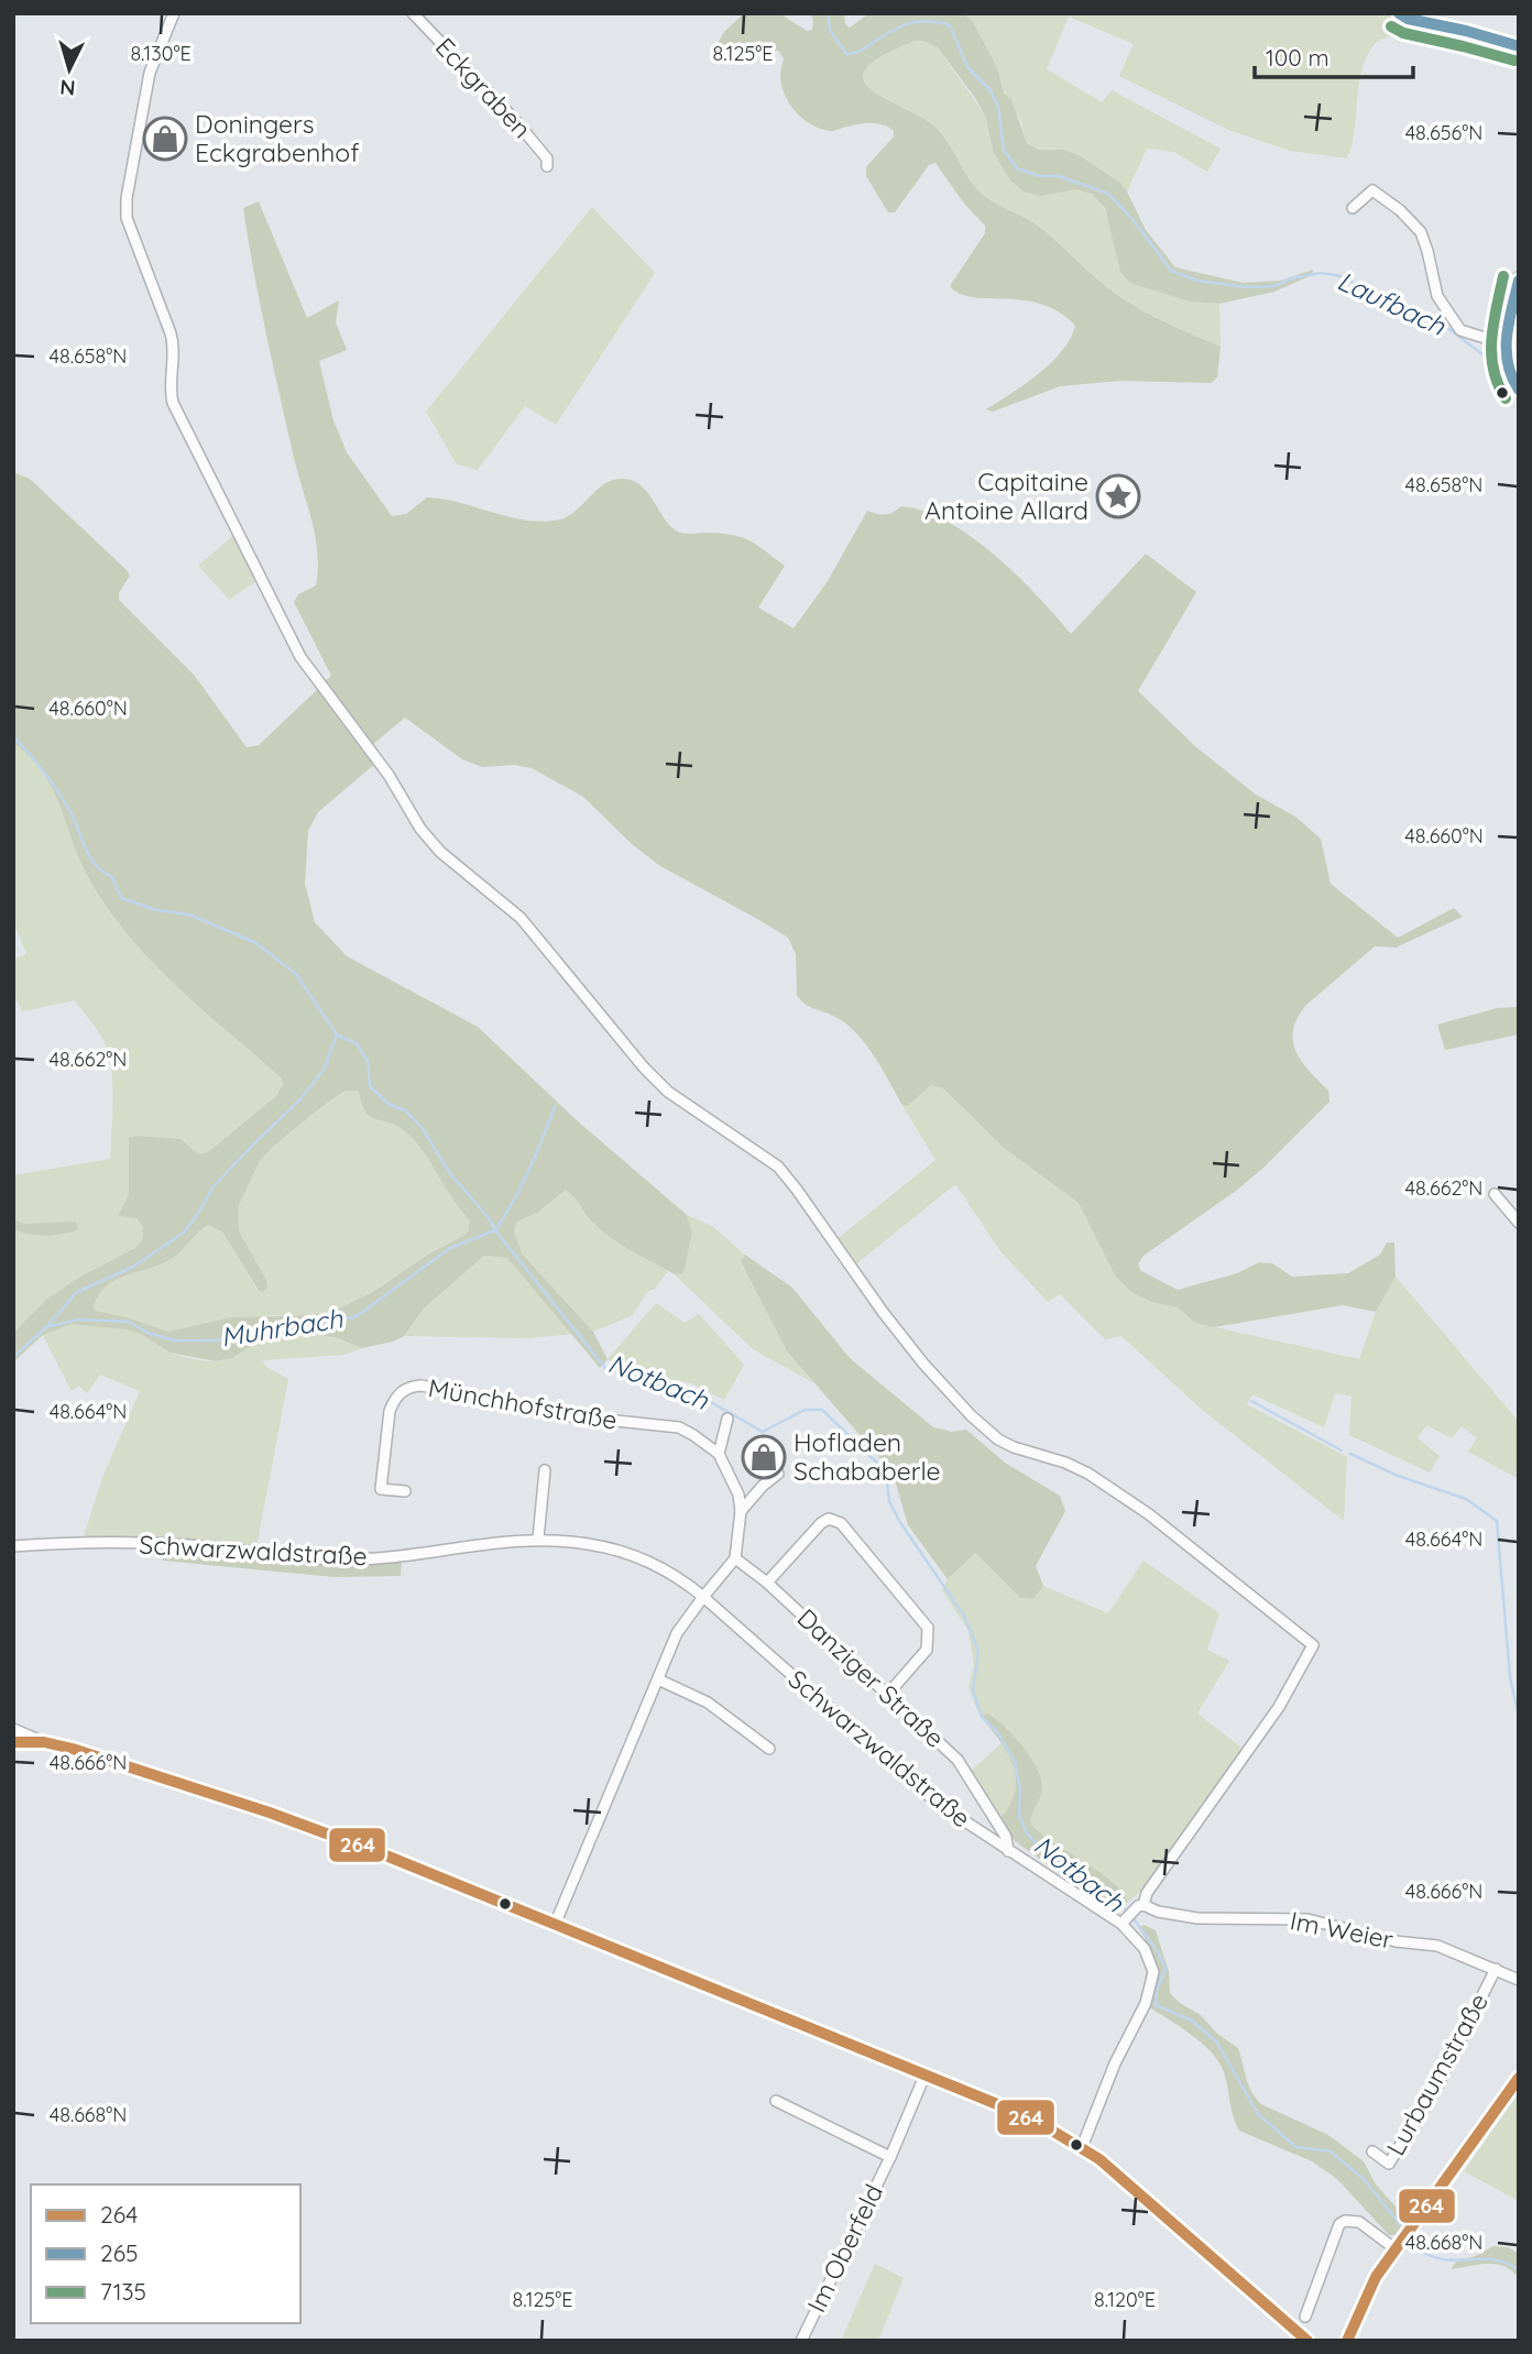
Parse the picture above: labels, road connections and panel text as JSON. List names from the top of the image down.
{
  "streets": {
    "street": [
      "Eckgraben",
      "Münchhofstraße",
      "Schwarzwaldstraße",
      "Danziger Straße",
      "Im Weier",
      "Lurbaumstraße",
      "Im Oberfeld"
    ]
  },
  "crossings": [
    ["Münchhofstraße", "Danziger Straße"],
    ["Schwarzwaldstraße", "Danziger Straße"],
    ["Im Weier", "Lurbaumstraße"]
  ],
  "water": ["Laufbach", "Muhrbach", "Notbach"],
  "places": {
    "shop": ["Doningers Eckgrabenhof", "Hofladen Schababerle"],
    "place": ["Capitaine Antoine Allard"]
  },
  "lines": ["transit line 265", "transit line 7135", "transit line 264"],
  "legend": ["264", "265", "7135"],
  "scale_bar": "100 m",
  "north": "bottom",
  "coordinates": [
    "8.130°E",
    "8.125°E",
    "48.656°N",
    "48.658°N",
    "48.660°N",
    "48.662°N",
    "48.664°N",
    "48.666°N",
    "48.668°N",
    "8.120°E"
  ]
}
